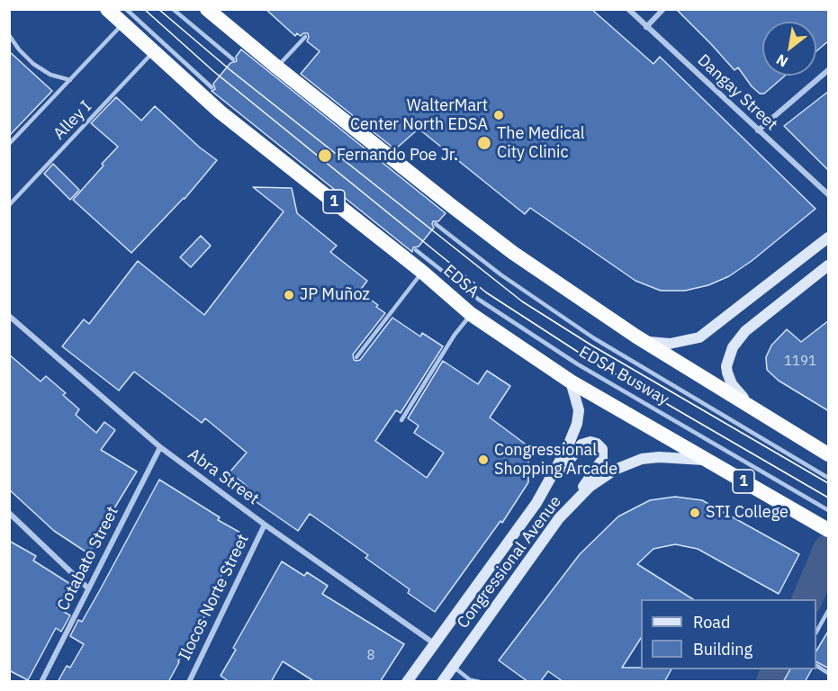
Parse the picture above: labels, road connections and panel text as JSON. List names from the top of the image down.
{
  "streets": {
    "highway": ["1", "EDSA"],
    "main road": ["Congressional Avenue"],
    "street": [
      "Dangay Street",
      "Abra Street",
      "Cotabato Street",
      "Ilocos Norte Street"
    ],
    "lane": ["Alley I", "EDSA Busway"]
  },
  "crossings": [
    ["Alley I", "EDSA"],
    ["EDSA", "Congressional Avenue"],
    ["Abra Street", "Cotabato Street"],
    ["Abra Street", "Congressional Avenue"],
    ["Abra Street", "Ilocos Norte Street"]
  ],
  "places": [
    "WalterMart Center North EDSA",
    "The Medical City Clinic",
    "Fernando Poe Jr.",
    "JP Muñoz",
    "Congressional Shopping Arcade",
    "STI College"
  ],
  "house_numbers": ["1191", "8"],
  "legend": ["Road", "Building"],
  "north": "bottom left"
}
